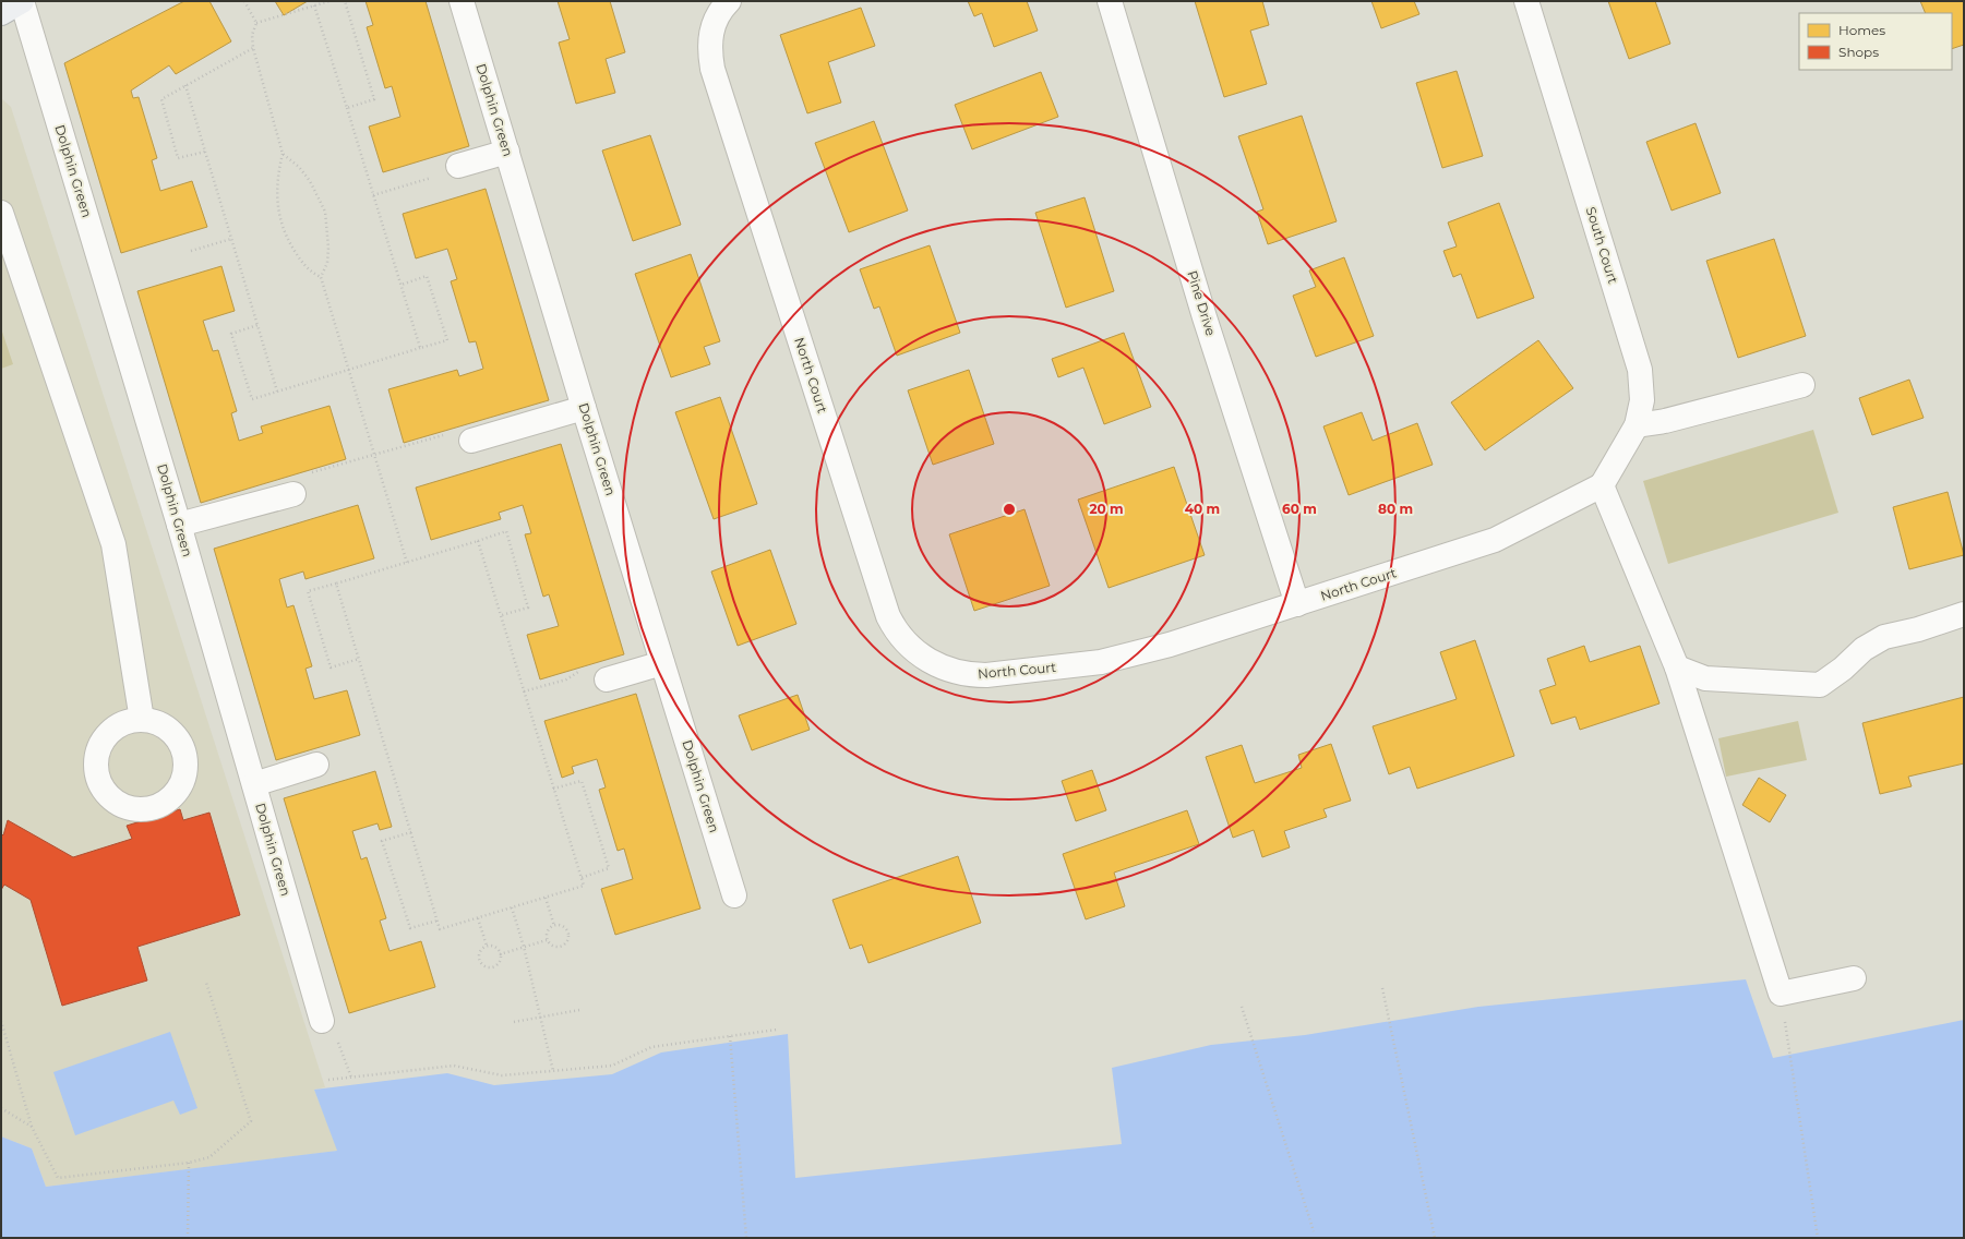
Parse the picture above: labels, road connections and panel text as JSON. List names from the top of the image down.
{
  "streets": {
    "street": [
      "Dolphin Green",
      "South Court",
      "Pine Drive",
      "North Court"
    ]
  },
  "crossings": [
    ["South Court", "North Court"],
    ["Pine Drive", "North Court"]
  ],
  "legend": ["Homes", "Shops"],
  "rings": [
    "20 m",
    "40 m",
    "60 m",
    "80 m"
  ]
}
